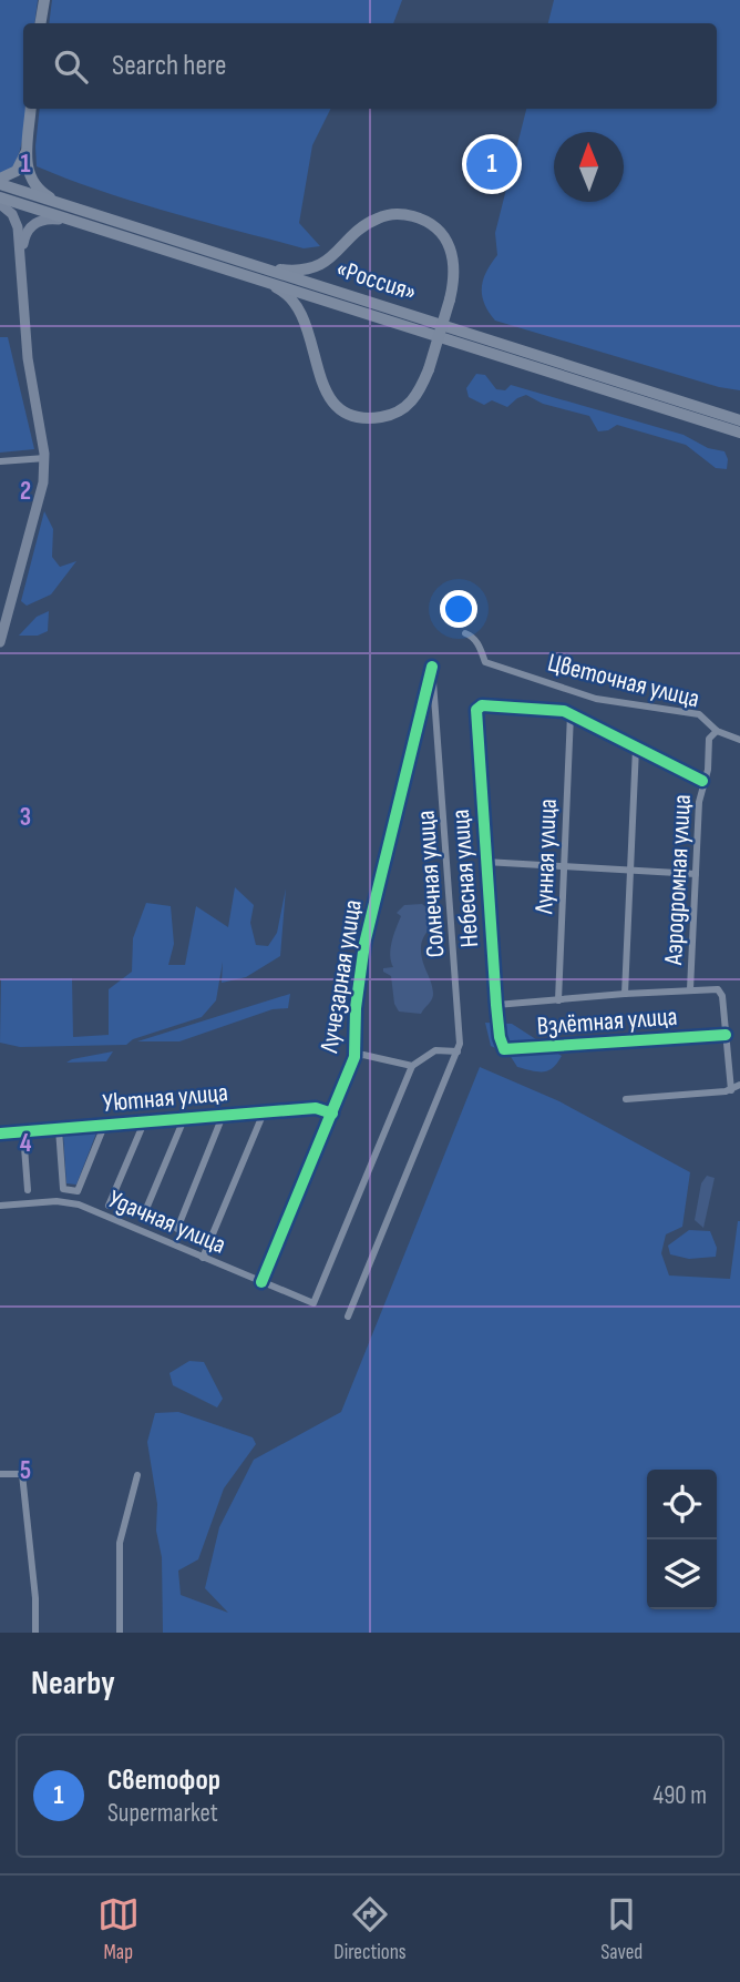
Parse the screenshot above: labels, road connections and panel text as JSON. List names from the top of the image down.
{
  "streets": {
    "highway": ["«Россия»"],
    "street": [
      "Цветочная улица",
      "Лунная улица",
      "Небесная улица",
      "Аэродромная улица",
      "Солнечная улица",
      "Лучезарная улица",
      "Взлётная улица",
      "Уютная улица",
      "Удачная улица"
    ]
  },
  "crossings": [
    ["Цветочная улица", "Аэродромная улица"],
    ["Лунная улица", "Небесная улица"],
    ["Небесная улица", "Взлётная улица"],
    ["Солнечная улица", "Лучезарная улица"],
    ["Лучезарная улица", "Уютная улица"],
    ["Лучезарная улица", "Удачная улица"]
  ],
  "north": "top",
  "page": {
    "search": "Search here",
    "pins": "1",
    "heading": "Nearby",
    "list": [
      {
        "mark": "1",
        "name": "Светофор",
        "note": "Supermarket",
        "value": "490 m"
      }
    ],
    "nav": ["Map", "Directions", "Saved"]
  },
  "grid": {
    "rows": [
      "1",
      "2",
      "3",
      "4",
      "5"
    ]
  }
}
